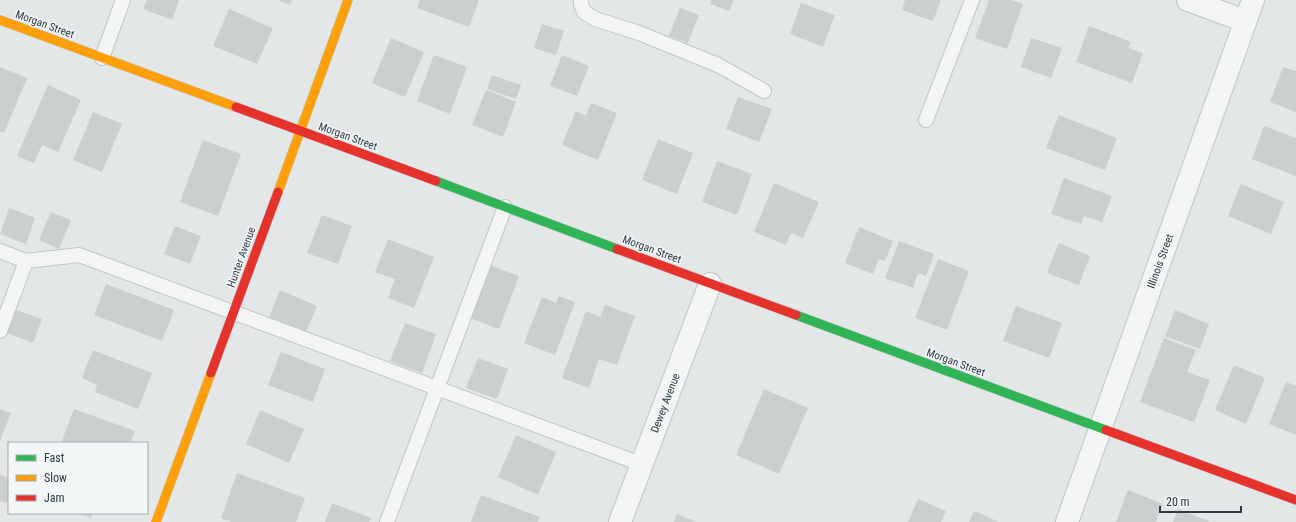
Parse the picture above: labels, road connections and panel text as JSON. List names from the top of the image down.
{
  "streets": {
    "street": [
      "Morgan Street",
      "Hunter Avenue",
      "Illinois Street",
      "Dewey Avenue"
    ]
  },
  "crossings": [
    ["Morgan Street", "Hunter Avenue"],
    ["Morgan Street", "Illinois Street"],
    ["Morgan Street", "Dewey Avenue"]
  ],
  "legend": ["Fast", "Slow", "Jam"],
  "scale_bar": "20 m"
}
